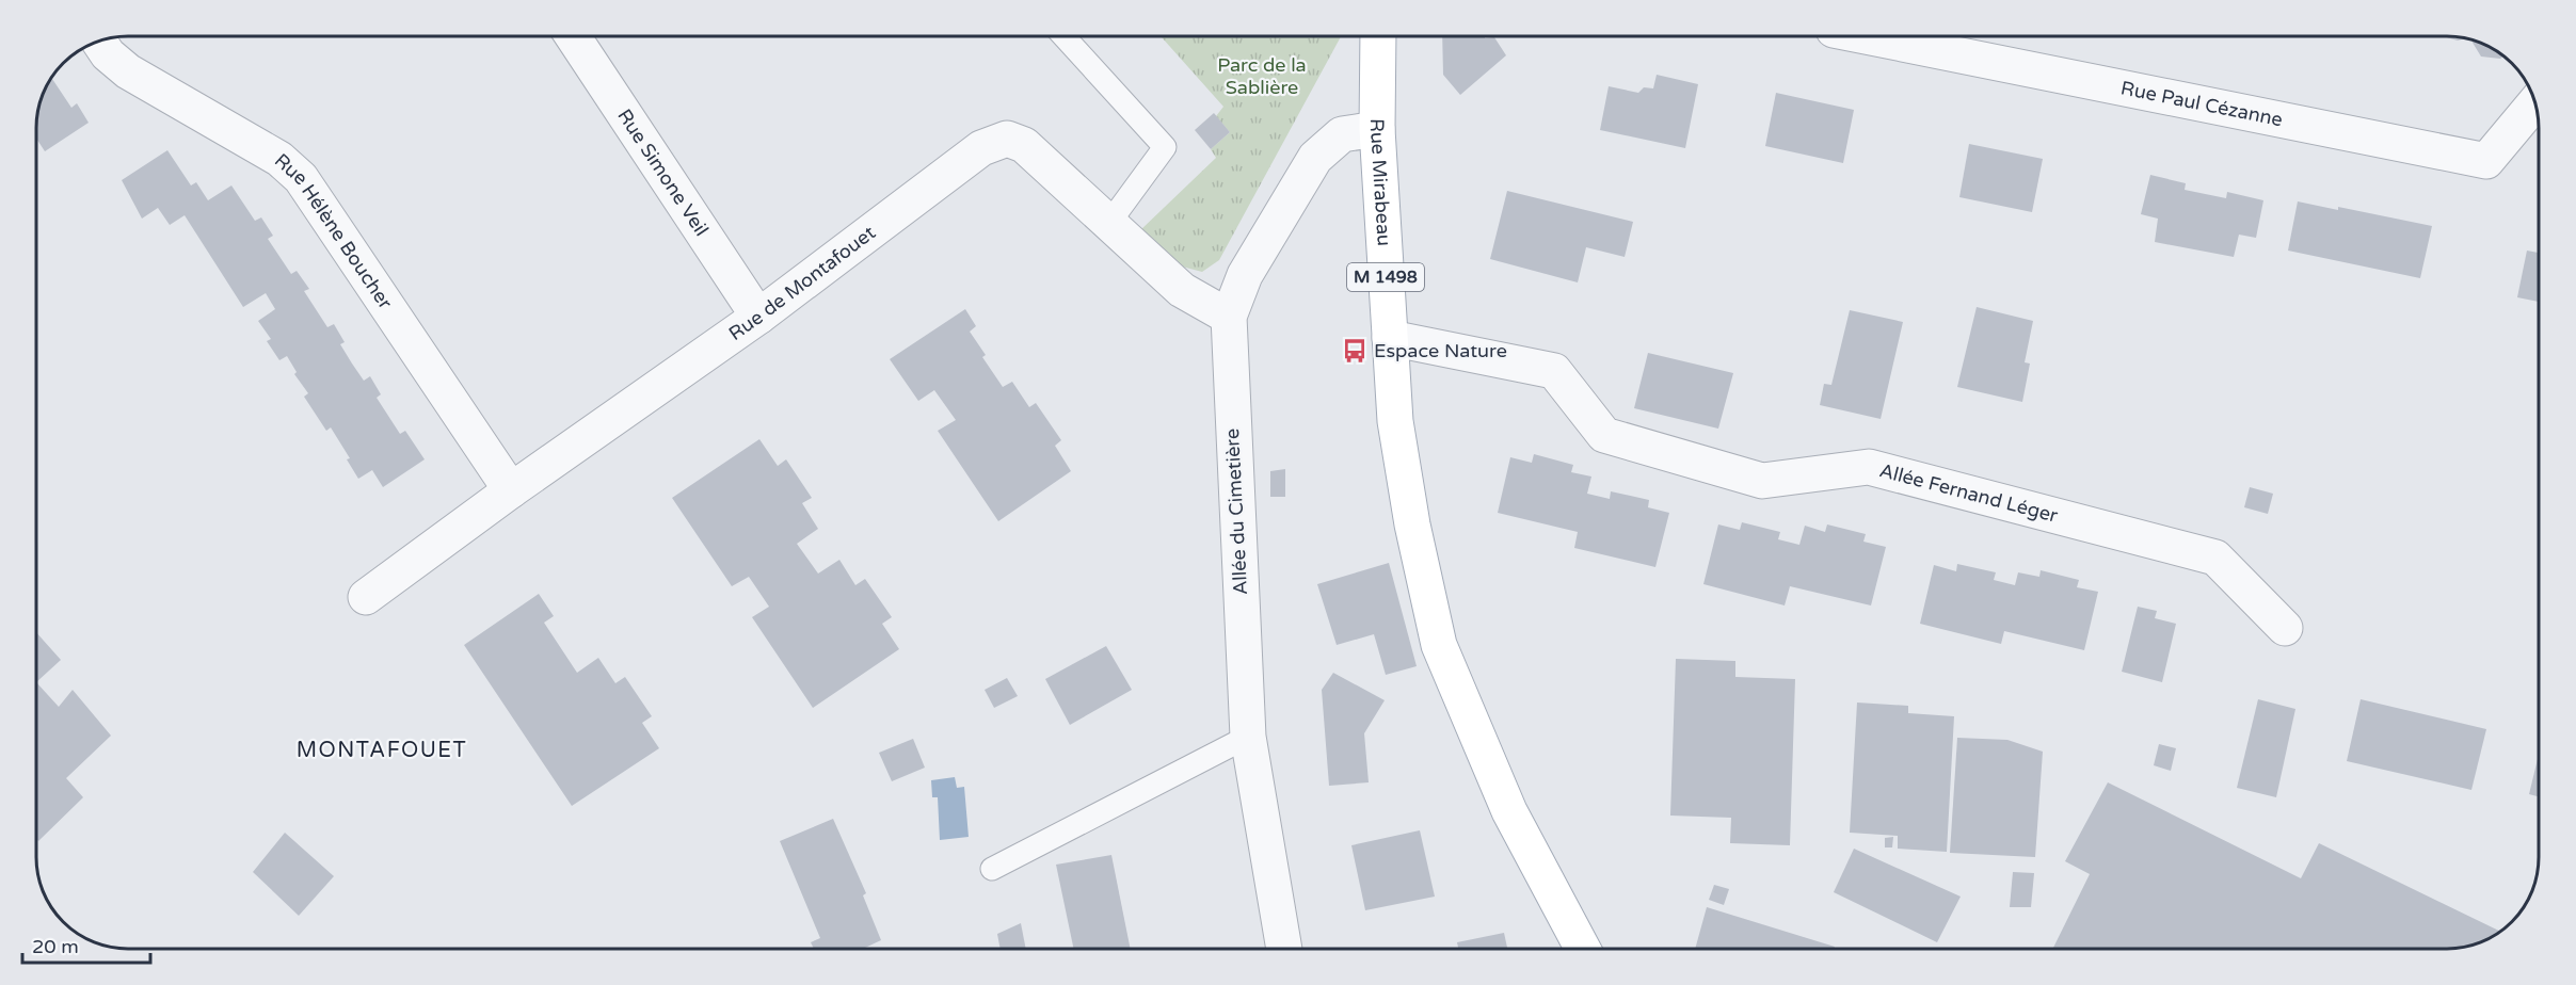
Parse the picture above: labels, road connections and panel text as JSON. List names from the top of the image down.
{
  "streets": {
    "main road": ["Rue Mirabeau", "M 1498"],
    "street": [
      "Rue Paul Cézanne",
      "Rue Simone Veil",
      "Rue Hélène Boucher",
      "Rue de Montafouet",
      "Allée Fernand Léger",
      "Allée du Cimetière"
    ]
  },
  "crossings": [
    ["Rue Simone Veil", "Rue de Montafouet"],
    ["Rue Mirabeau", "Allée Fernand Léger"],
    ["Rue Mirabeau", "Allée du Cimetière"],
    ["Rue Hélène Boucher", "Rue de Montafouet"],
    ["Rue de Montafouet", "Allée du Cimetière"]
  ],
  "districts": ["MONTAFOUET"],
  "parks": ["Parc de la Sablière"],
  "places": {
    "bus stop": ["Espace Nature"]
  },
  "scale_bar": "20 m"
}
